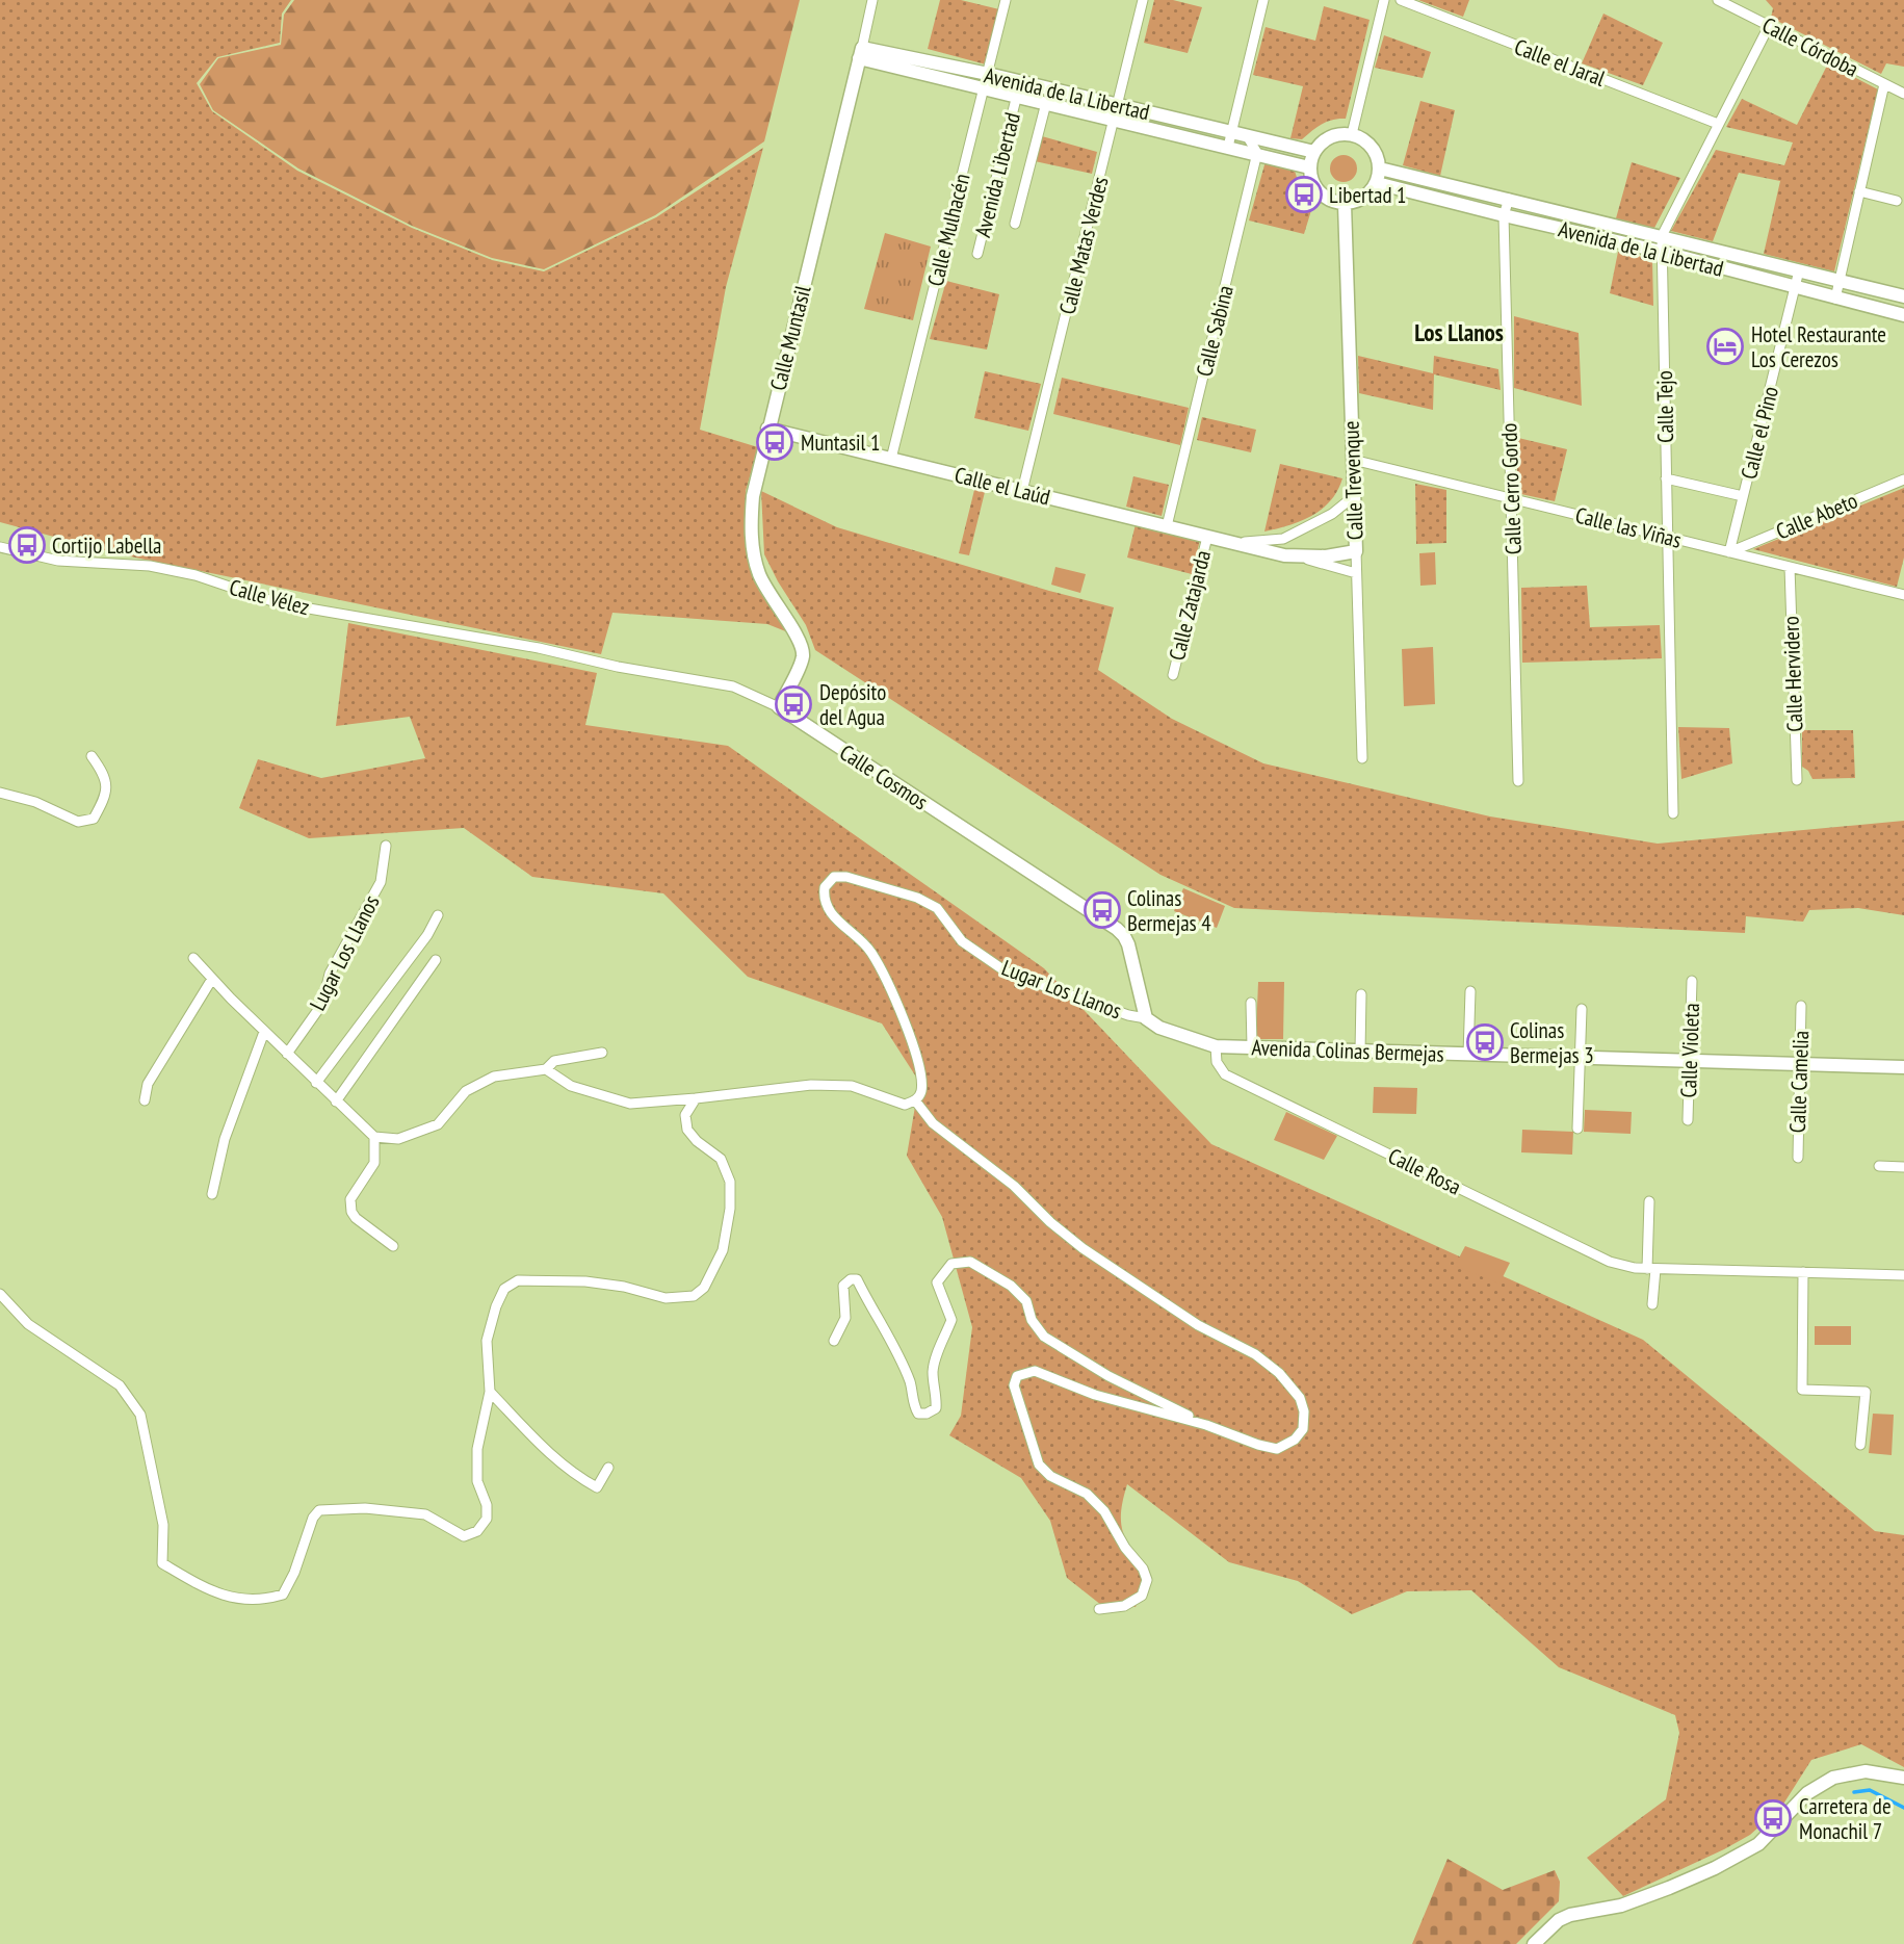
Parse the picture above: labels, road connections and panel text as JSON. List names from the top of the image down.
{
  "streets": {
    "street": [
      "Calle Córdoba",
      "Calle el Jaral",
      "Avenida de la Libertad",
      "Avenida Libertad",
      "Calle Mulhacén",
      "Calle Matas Verdes",
      "Calle Sabina",
      "Calle Muntasil",
      "Calle Tejo",
      "Calle el Pino",
      "Calle Trevenque",
      "Calle el Laúd",
      "Calle Cerro Gordo",
      "Calle Abeto",
      "Calle las Viñas",
      "Calle Vélez",
      "Calle Zatajarda",
      "Calle Hervidero",
      "Calle Cosmos",
      "Lugar Los Llanos",
      "Avenida Colinas Bermejas",
      "Calle Violeta",
      "Calle Camelia",
      "Calle Rosa"
    ]
  },
  "crossings": [
    ["Calle Córdoba", "Calle Tejo"],
    ["Calle el Jaral", "Calle Tejo"],
    ["Avenida de la Libertad", "Avenida Libertad"],
    ["Avenida de la Libertad", "Calle Mulhacén"],
    ["Avenida de la Libertad", "Calle Matas Verdes"],
    ["Avenida de la Libertad", "Calle Sabina"],
    ["Avenida de la Libertad", "Calle Muntasil"],
    ["Avenida de la Libertad", "Calle Tejo"],
    ["Avenida de la Libertad", "Calle el Pino"],
    ["Avenida de la Libertad", "Calle Trevenque"],
    ["Avenida de la Libertad", "Calle Cerro Gordo"],
    ["Calle Mulhacén", "Calle el Laúd"],
    ["Calle Matas Verdes", "Calle el Laúd"],
    ["Calle Sabina", "Calle el Laúd"],
    ["Calle Muntasil", "Calle el Laúd"],
    ["Calle Muntasil", "Calle Cosmos"],
    ["Calle Tejo", "Calle las Viñas"],
    ["Calle el Pino", "Calle Abeto"],
    ["Calle el Pino", "Calle las Viñas"],
    ["Calle Trevenque", "Calle el Laúd"],
    ["Calle Trevenque", "Calle las Viñas"],
    ["Calle el Laúd", "Calle Zatajarda"],
    ["Calle Cerro Gordo", "Calle las Viñas"],
    ["Calle Abeto", "Calle las Viñas"],
    ["Calle las Viñas", "Calle Hervidero"],
    ["Calle Vélez", "Calle Cosmos"],
    ["Calle Cosmos", "Lugar Los Llanos"],
    ["Calle Cosmos", "Avenida Colinas Bermejas"],
    ["Lugar Los Llanos", "Avenida Colinas Bermejas"],
    ["Avenida Colinas Bermejas", "Calle Violeta"],
    ["Avenida Colinas Bermejas", "Calle Camelia"],
    ["Avenida Colinas Bermejas", "Calle Rosa"]
  ],
  "districts": ["Los Llanos"],
  "places": {
    "bus stop": [
      "Libertad 1",
      "Muntasil 1",
      "Cortijo Labella",
      "Depósito del Agua",
      "Colinas Bermejas 4",
      "Colinas Bermejas 3",
      "Carretera de Monachil 7"
    ],
    "hotel": ["Hotel Restaurante Los Cerezos"]
  }
}
